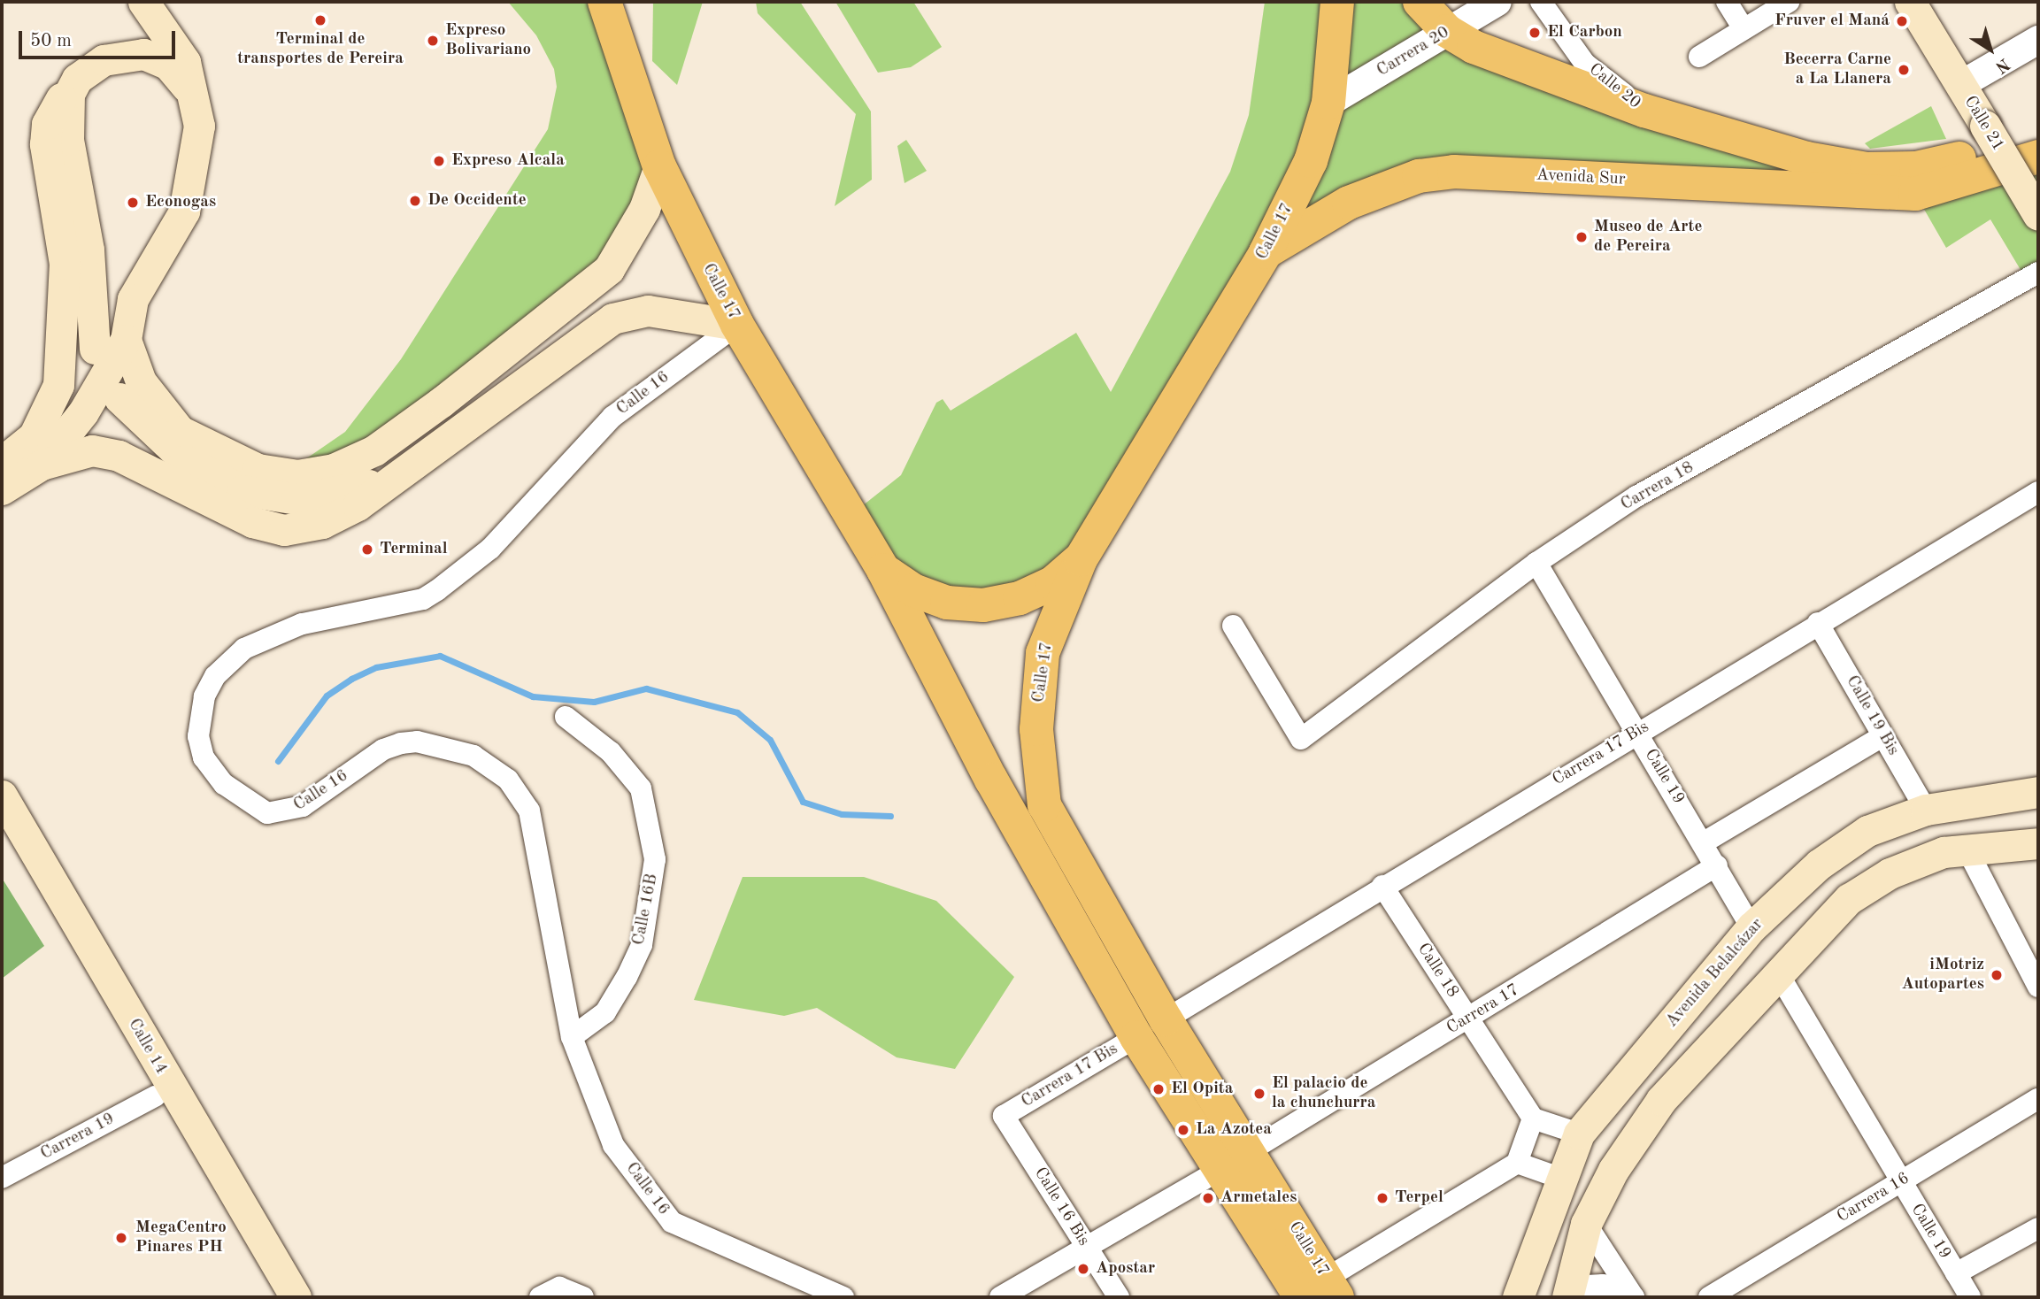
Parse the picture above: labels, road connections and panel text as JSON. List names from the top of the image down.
{
  "streets": {
    "main road": [
      "Calle 21",
      "Avenida Sur",
      "Calle 17",
      "Avenida Belalcázar",
      "Calle 14"
    ],
    "street": [
      "Carrera 20",
      "Calle 20",
      "Calle 16",
      "Carrera 18",
      "Calle 19 Bis",
      "Carrera 17 Bis",
      "Calle 19",
      "Calle 16B",
      "Calle 18",
      "Carrera 17",
      "Carrera 19",
      "Carrera 16",
      "Calle 16 Bis"
    ]
  },
  "crossings": [
    ["Carrera 20", "Calle 17"],
    ["Avenida Sur", "Calle 17"],
    ["Calle 17", "Calle 16"],
    ["Calle 17", "Carrera 17 Bis"],
    ["Calle 17", "Carrera 17"],
    ["Calle 16", "Calle 16B"],
    ["Carrera 18", "Calle 19"],
    ["Calle 19 Bis", "Carrera 17 Bis"],
    ["Calle 19 Bis", "Avenida Belalcázar"],
    ["Carrera 17 Bis", "Calle 19"],
    ["Carrera 17 Bis", "Calle 18"],
    ["Carrera 17 Bis", "Calle 16 Bis"],
    ["Calle 19", "Avenida Belalcázar"],
    ["Calle 19", "Carrera 17"],
    ["Calle 19", "Carrera 16"],
    ["Calle 18", "Carrera 17"],
    ["Calle 14", "Carrera 19"]
  ],
  "places": [
    "Terminal de transportes de Pereira",
    "Fruver el Maná",
    "El Carbon",
    "Expreso Bolivariano",
    "Becerra Carne a La Llanera",
    "Expreso Alcala",
    "De Occidente",
    "Econogas",
    "Museo de Arte de Pereira",
    "Terminal",
    "iMotriz Autopartes",
    "El Opita",
    "El palacio de la chunchurra",
    "La Azotea",
    "Armetales",
    "Terpel",
    "MegaCentro Pinares PH",
    "Apostar"
  ],
  "scale_bar": "50 m",
  "north": "bottom right"
}
